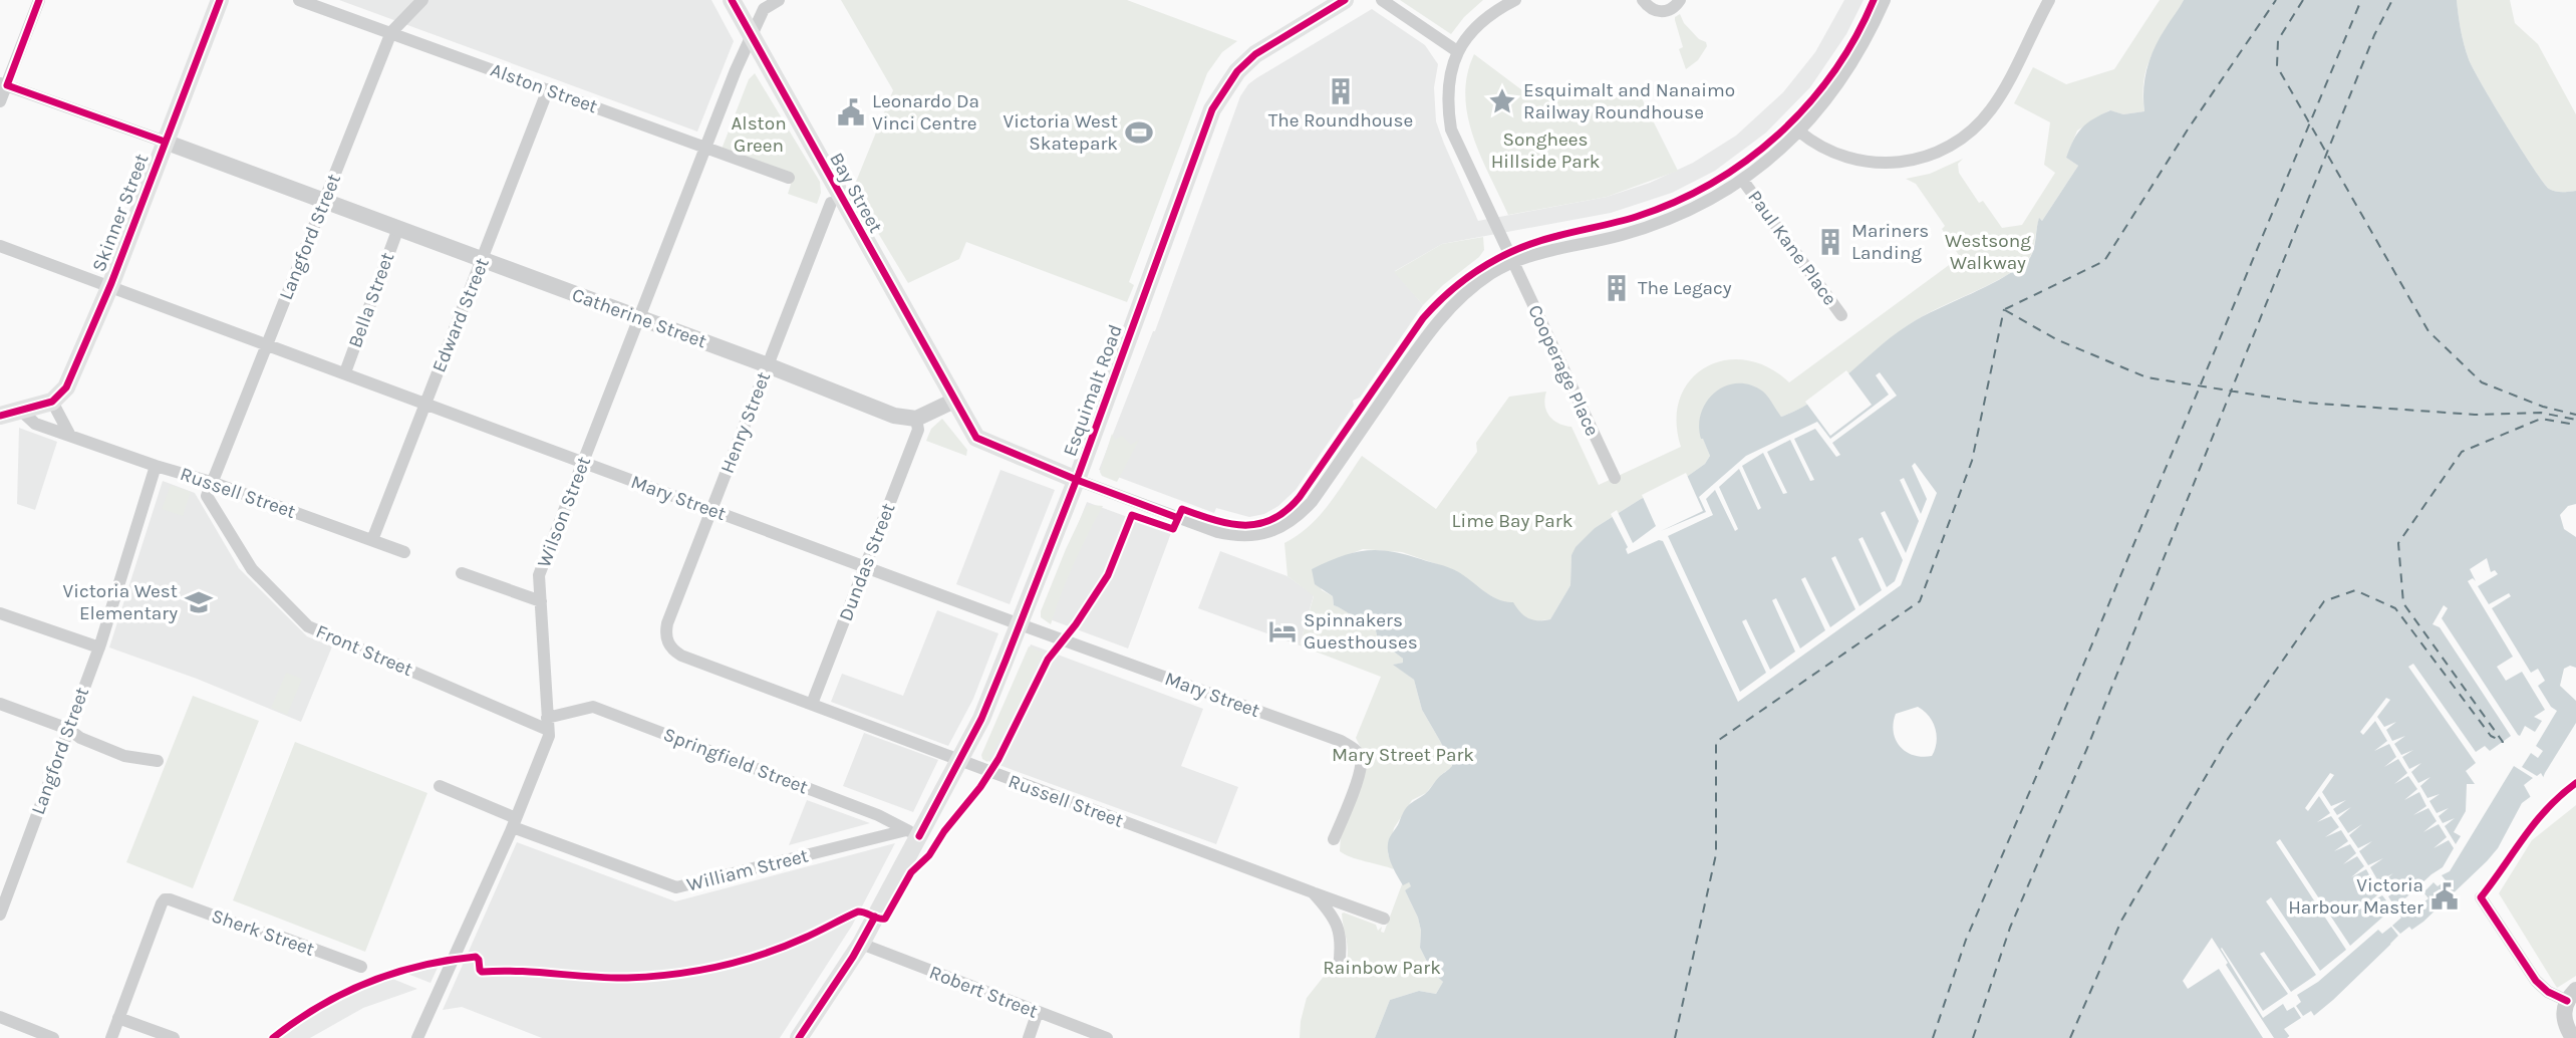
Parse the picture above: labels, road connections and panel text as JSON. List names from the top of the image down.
{
  "streets": {
    "main road": ["Bay Street", "Skinner Street", "Esquimalt Road"],
    "street": [
      "Alston Street",
      "Langford Street",
      "Paul Kane Place",
      "Bella Street",
      "Edward Street",
      "Catherine Street",
      "Cooperage Place",
      "Henry Street",
      "Russell Street",
      "Mary Street",
      "Wilson Street",
      "Dundas Street",
      "Front Street",
      "Springfield Street",
      "William Street",
      "Sherk Street",
      "Robert Street"
    ]
  },
  "crossings": [
    ["Alston Street", "Langford Street"],
    ["Alston Street", "Edward Street"],
    ["Alston Street", "Wilson Street"],
    ["Bay Street", "Wilson Street"],
    ["Skinner Street", "Catherine Street"],
    ["Skinner Street", "Mary Street"],
    ["Langford Street", "Catherine Street"],
    ["Langford Street", "Russell Street"],
    ["Langford Street", "Mary Street"],
    ["Langford Street", "Front Street"],
    ["Bella Street", "Catherine Street"],
    ["Bella Street", "Mary Street"],
    ["Edward Street", "Catherine Street"],
    ["Edward Street", "Russell Street"],
    ["Edward Street", "Mary Street"],
    ["Catherine Street", "Henry Street"],
    ["Catherine Street", "Wilson Street"],
    ["Catherine Street", "Dundas Street"],
    ["Esquimalt Road", "Russell Street"],
    ["Esquimalt Road", "Mary Street"],
    ["Esquimalt Road", "Springfield Street"],
    ["Esquimalt Road", "William Street"],
    ["Esquimalt Road", "Robert Street"],
    ["Henry Street", "Russell Street"],
    ["Henry Street", "Mary Street"],
    ["Russell Street", "Dundas Street"],
    ["Russell Street", "Front Street"],
    ["Mary Street", "Wilson Street"],
    ["Mary Street", "Dundas Street"],
    ["Wilson Street", "Front Street"],
    ["Wilson Street", "Springfield Street"],
    ["Wilson Street", "William Street"],
    ["Front Street", "Springfield Street"],
    ["Springfield Street", "William Street"]
  ],
  "parks": [
    "Alston Green",
    "Songhees Hillside Park",
    "Westsong Walkway",
    "Lime Bay Park",
    "Mary Street Park",
    "Rainbow Park"
  ],
  "places": {
    "building": ["The Roundhouse", "Mariners Landing", "The Legacy"],
    "place": ["Esquimalt and Nanaimo Railway Roundhouse"],
    "public building": ["Leonardo Da Vinci Centre", "Victoria Harbour Master"],
    "sports": ["Victoria West Skatepark"],
    "school or university": ["Victoria West Elementary"],
    "hotel": ["Spinnakers Guesthouses"]
  }
}
